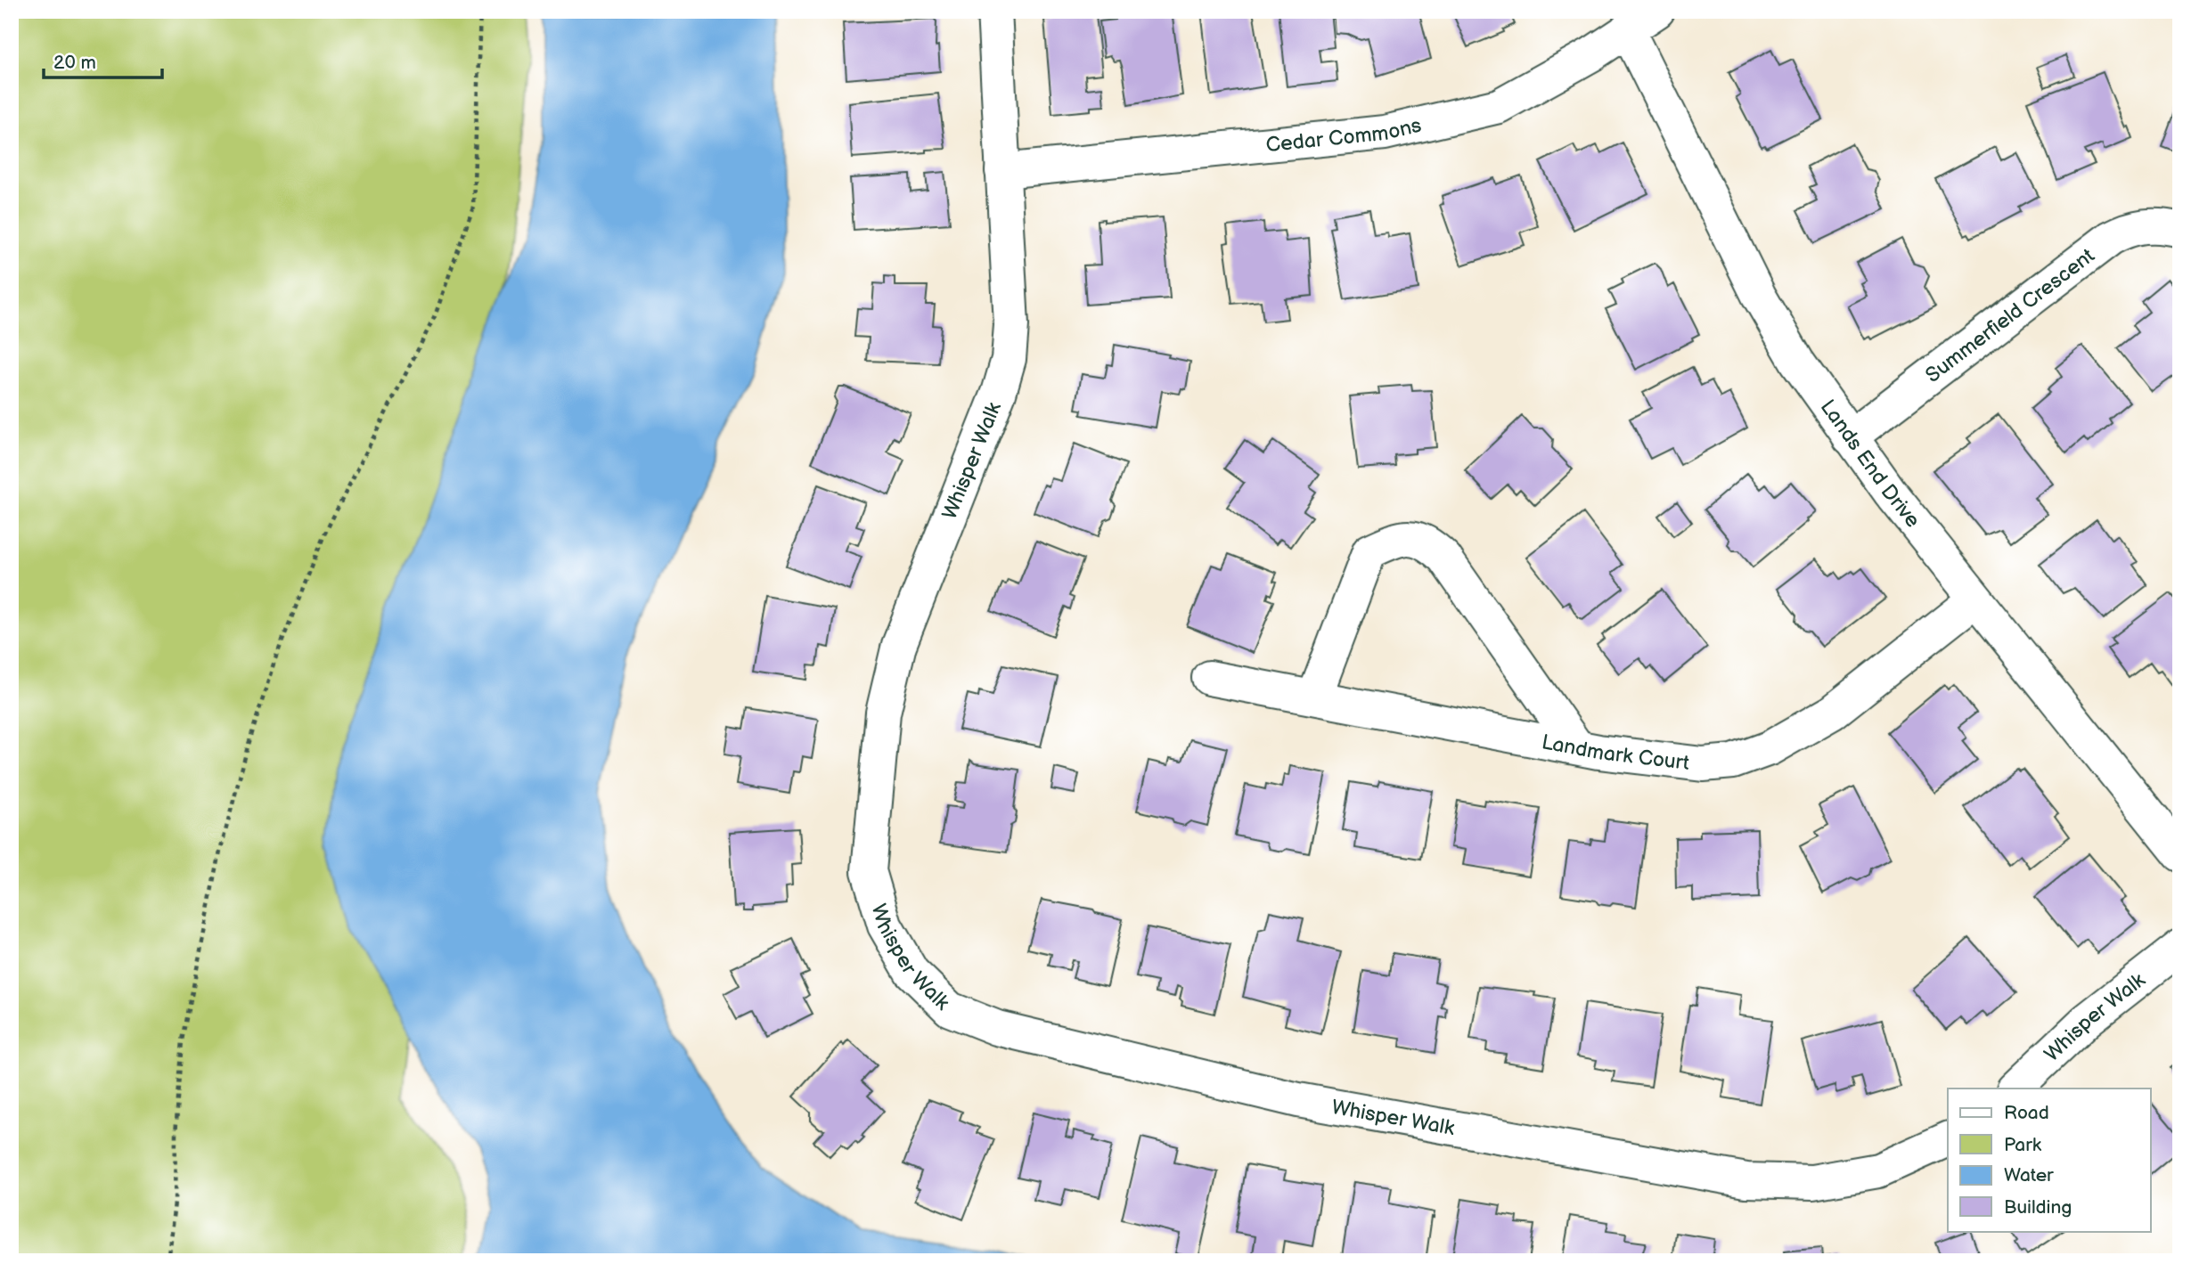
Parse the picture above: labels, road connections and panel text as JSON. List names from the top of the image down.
{
  "streets": {
    "street": [
      "Cedar Commons",
      "Summerfield Crescent",
      "Whisper Walk",
      "Lands End Drive",
      "Landmark Court"
    ]
  },
  "crossings": [
    ["Cedar Commons", "Whisper Walk"],
    ["Cedar Commons", "Lands End Drive"],
    ["Summerfield Crescent", "Lands End Drive"],
    ["Lands End Drive", "Landmark Court"]
  ],
  "legend": [
    "Road",
    "Park",
    "Water",
    "Building"
  ],
  "scale_bar": "20 m"
}
